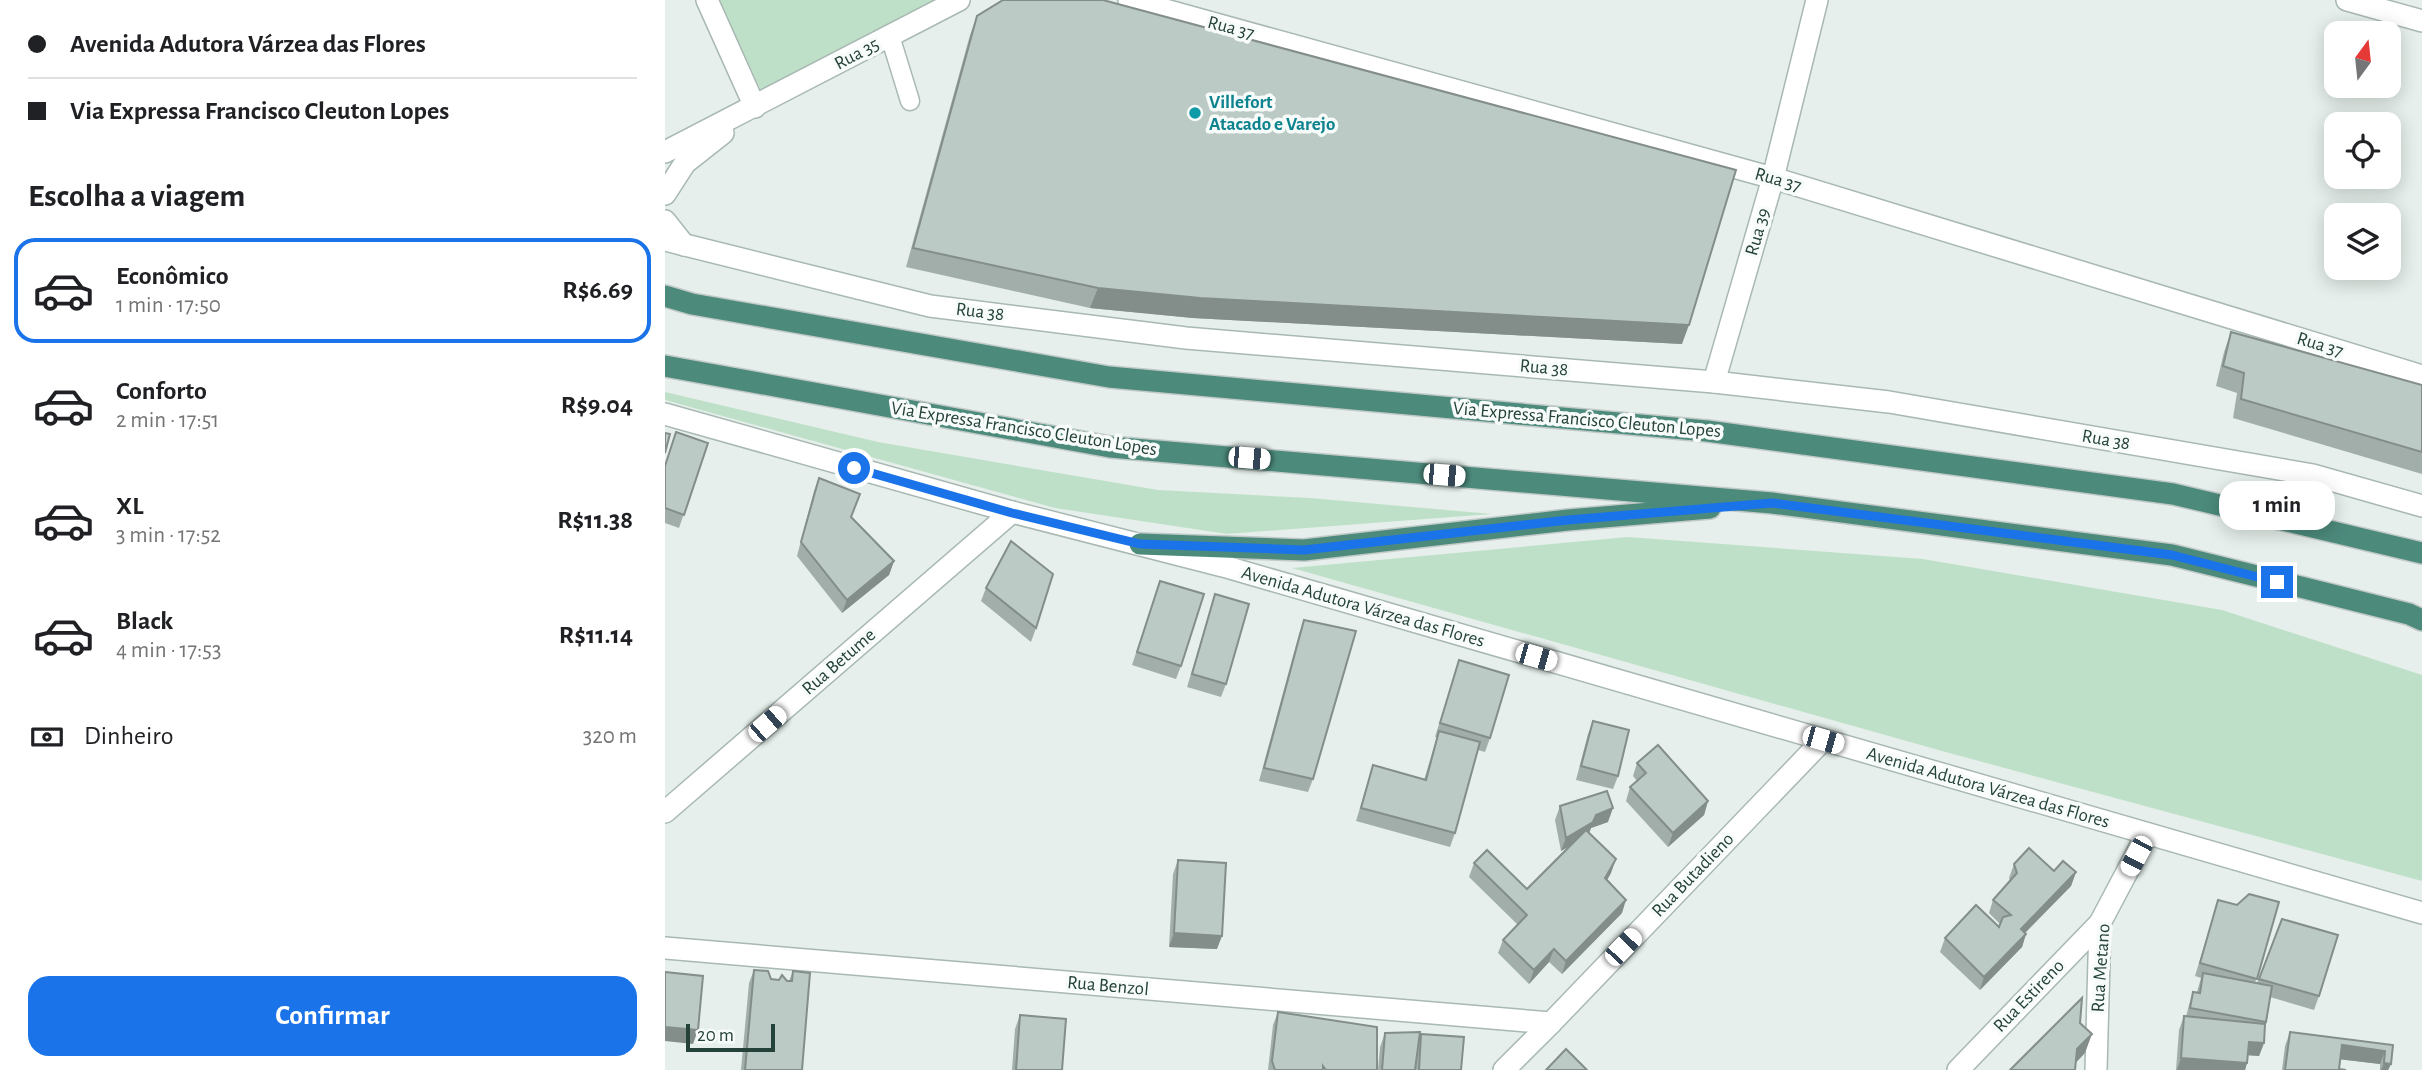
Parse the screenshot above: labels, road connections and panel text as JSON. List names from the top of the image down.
{
  "streets": {
    "highway": ["Via Expressa Francisco Cleuton Lopes"],
    "street": [
      "Rua 37",
      "Rua 35",
      "Rua 39",
      "Rua 38",
      "Avenida Adutora Várzea das Flores",
      "Rua Betume",
      "Rua Butadieno",
      "Rua Metano",
      "Rua Benzol",
      "Rua Estireno"
    ]
  },
  "crossings": [
    ["Rua 37", "Rua 39"],
    ["Rua 39", "Rua 38"],
    ["Avenida Adutora Várzea das Flores", "Rua Betume"],
    ["Avenida Adutora Várzea das Flores", "Rua Butadieno"],
    ["Avenida Adutora Várzea das Flores", "Rua Metano"],
    ["Rua Butadieno", "Rua Benzol"],
    ["Rua Metano", "Rua Estireno"]
  ],
  "places": ["Villefort Atacado e Varejo"],
  "scale_bar": "20 m",
  "north": "top",
  "page": {
    "banner": ["Avenida Adutora Várzea das Flores", "Via Expressa Francisco Cleuton Lopes"],
    "heading": "Escolha a viagem",
    "list": [
      {
        "name": "Econômico",
        "note": "1 min · 17:50",
        "value": "R$6.69"
      },
      {
        "name": "Conforto",
        "note": "2 min · 17:51",
        "value": "R$9.04"
      },
      {
        "name": "XL",
        "note": "3 min · 17:52",
        "value": "R$11.38"
      },
      {
        "name": "Black",
        "note": "4 min · 17:53",
        "value": "R$11.14"
      }
    ],
    "bubble": "1 min",
    "pay": ["Dinheiro", "320 m"],
    "buttons": "Confirmar",
    "scale": "20 m"
  }
}
